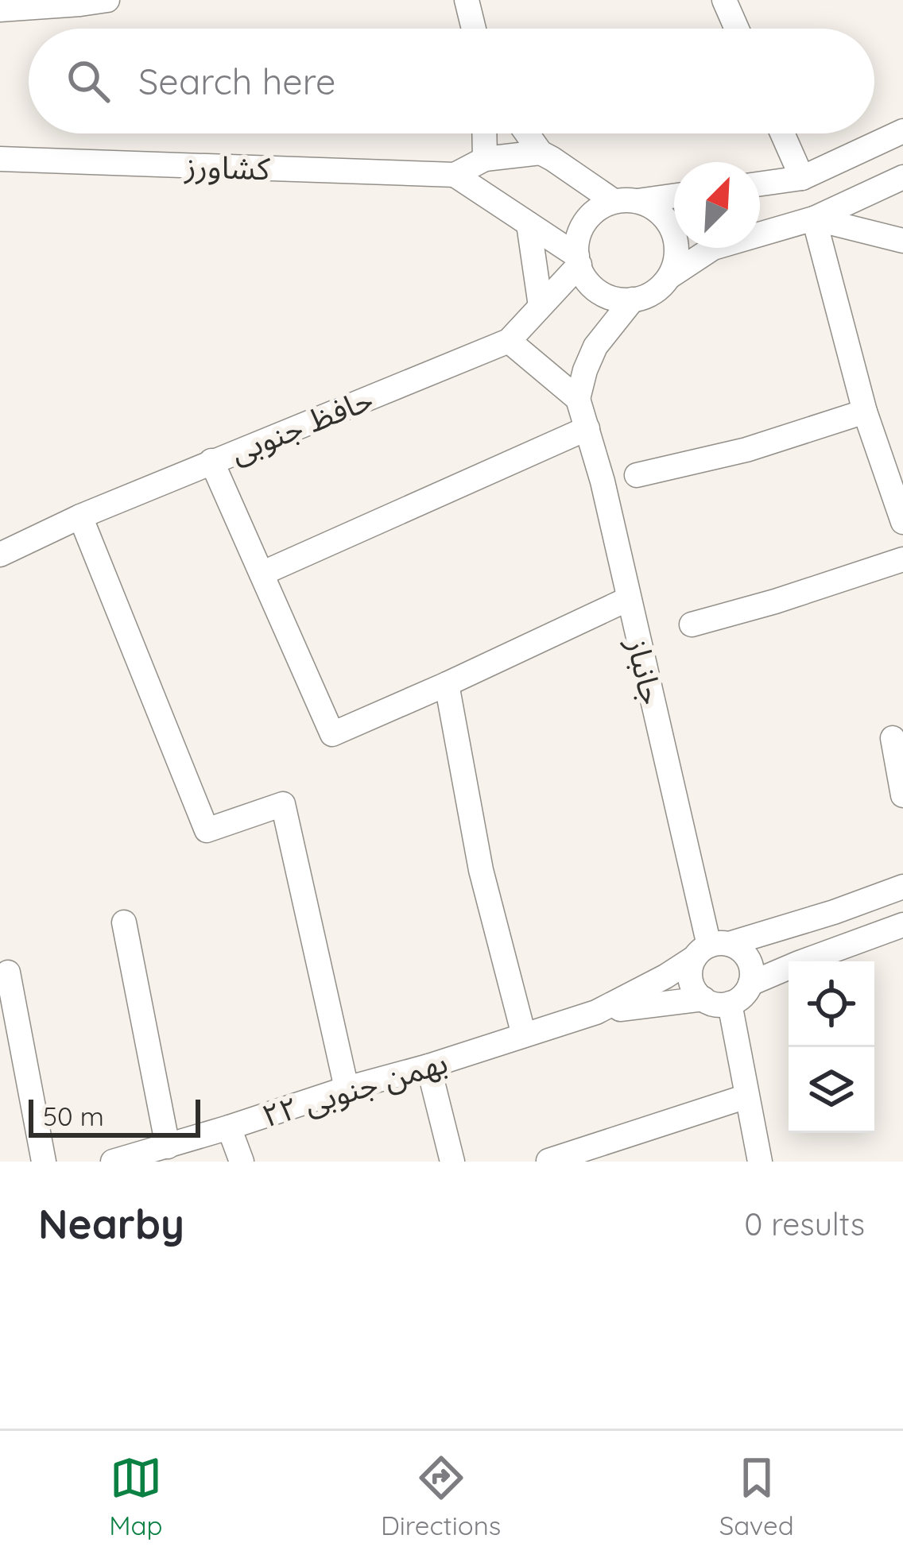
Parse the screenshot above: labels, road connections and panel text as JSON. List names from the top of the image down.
{
  "streets": {
    "street": [
      "کشاورز",
      "حافظ جنوبی",
      "جانباز",
      "۲۲ بهمن جنوبی"
    ]
  },
  "crossings": [
    ["جانباز", "۲۲ بهمن جنوبی"]
  ],
  "scale_bar": "50 m",
  "north": "top right",
  "page": {
    "search": "Search here",
    "scale": "50 m",
    "heading": ["Nearby", "0 results"],
    "nav": ["Map", "Directions", "Saved"]
  }
}
